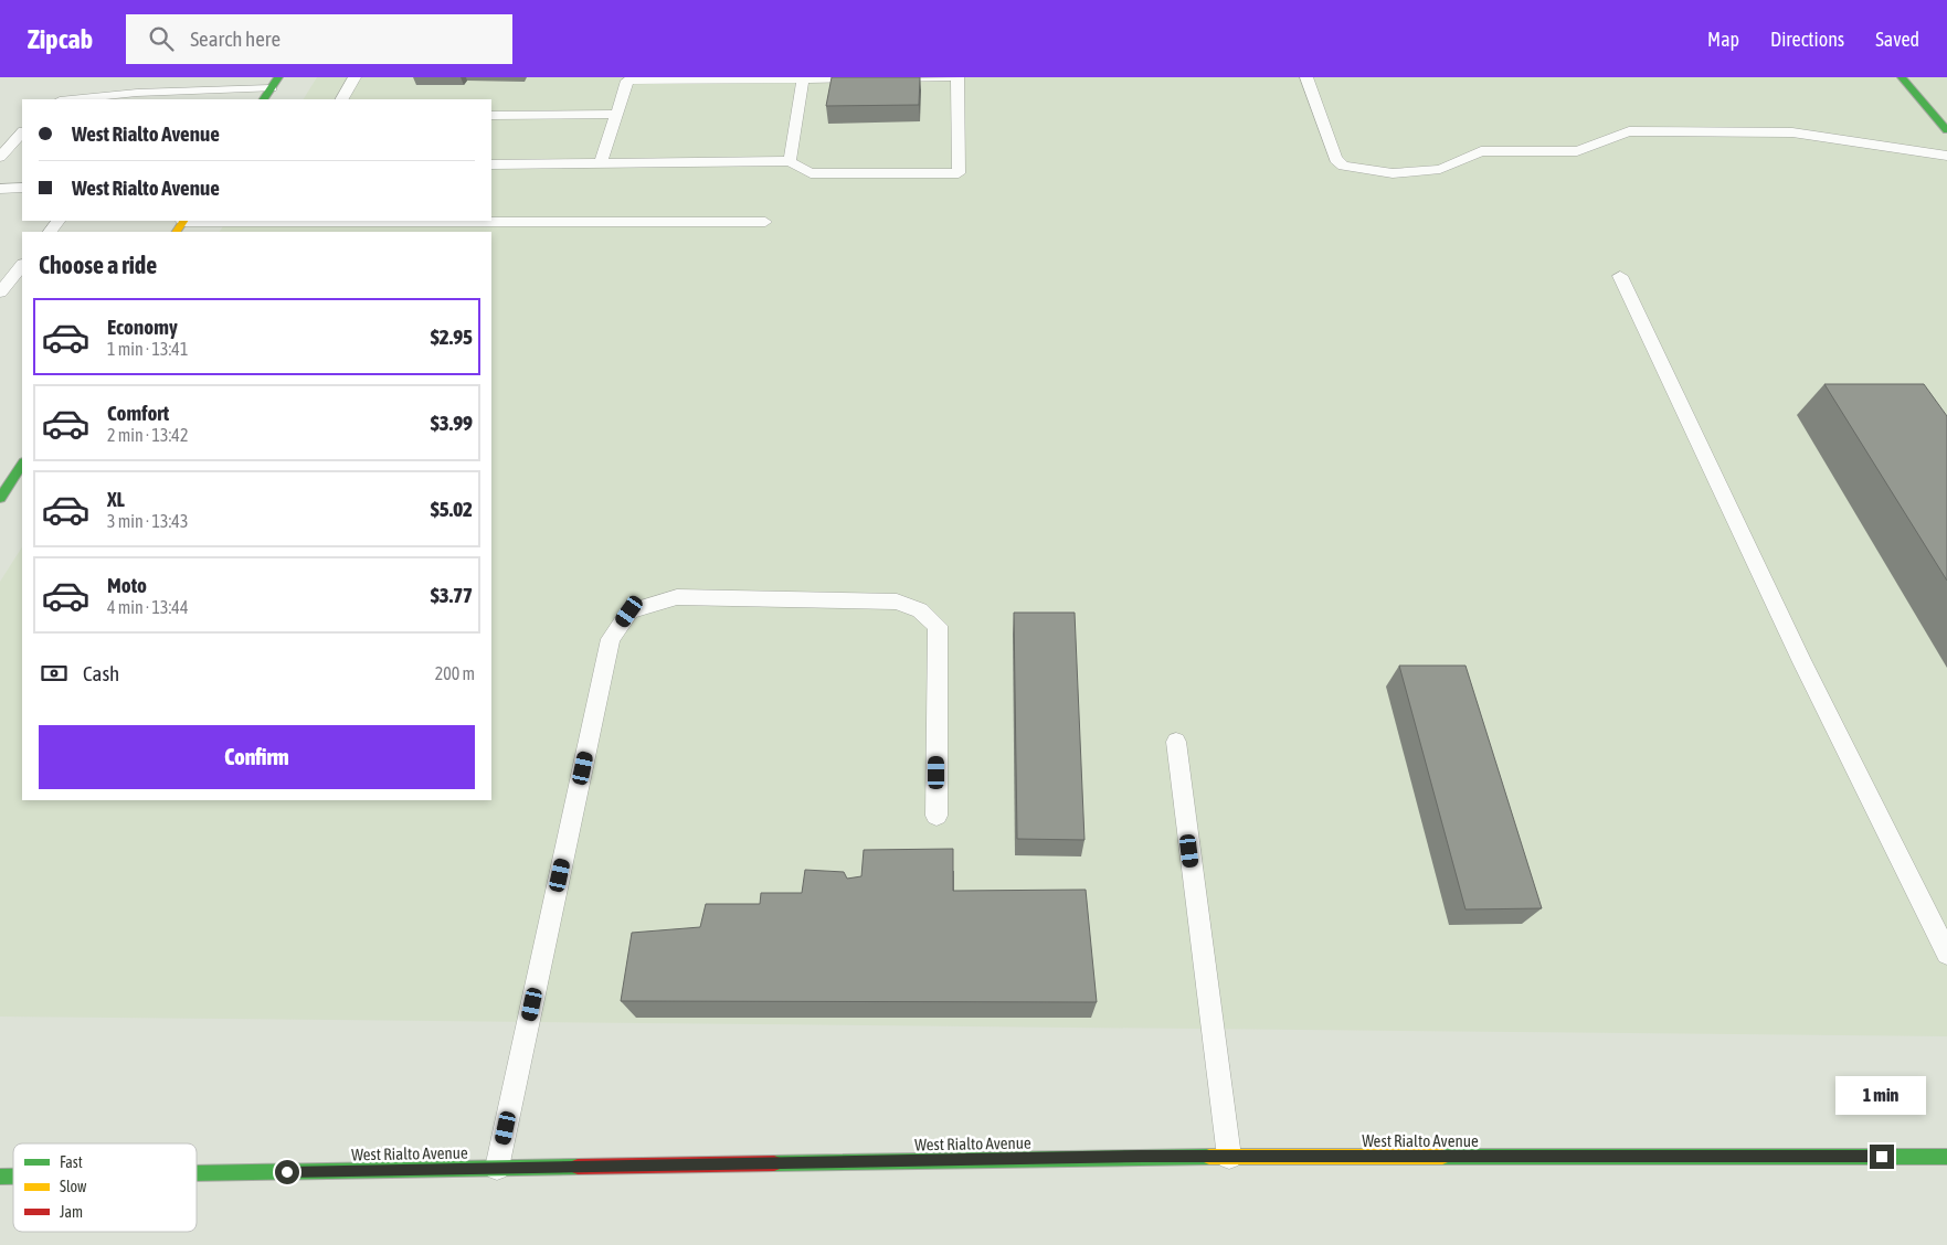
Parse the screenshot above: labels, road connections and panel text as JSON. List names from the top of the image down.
{
  "streets": {
    "street": ["West Rialto Avenue"]
  },
  "legend": ["Fast", "Slow", "Jam"],
  "page": {
    "header": "Zipcab",
    "search": "Search here",
    "nav": ["Map", "Directions", "Saved"],
    "banner": ["West Rialto Avenue", "West Rialto Avenue"],
    "heading": "Choose a ride",
    "list": [
      {
        "name": "Economy",
        "note": "1 min · 13:41",
        "value": "$2.95"
      },
      {
        "name": "Comfort",
        "note": "2 min · 13:42",
        "value": "$3.99"
      },
      {
        "name": "XL",
        "note": "3 min · 13:43",
        "value": "$5.02"
      },
      {
        "name": "Moto",
        "note": "4 min · 13:44",
        "value": "$3.77"
      }
    ],
    "pay": ["Cash", "200 m"],
    "buttons": "Confirm",
    "bubble": "1 min"
  }
}
